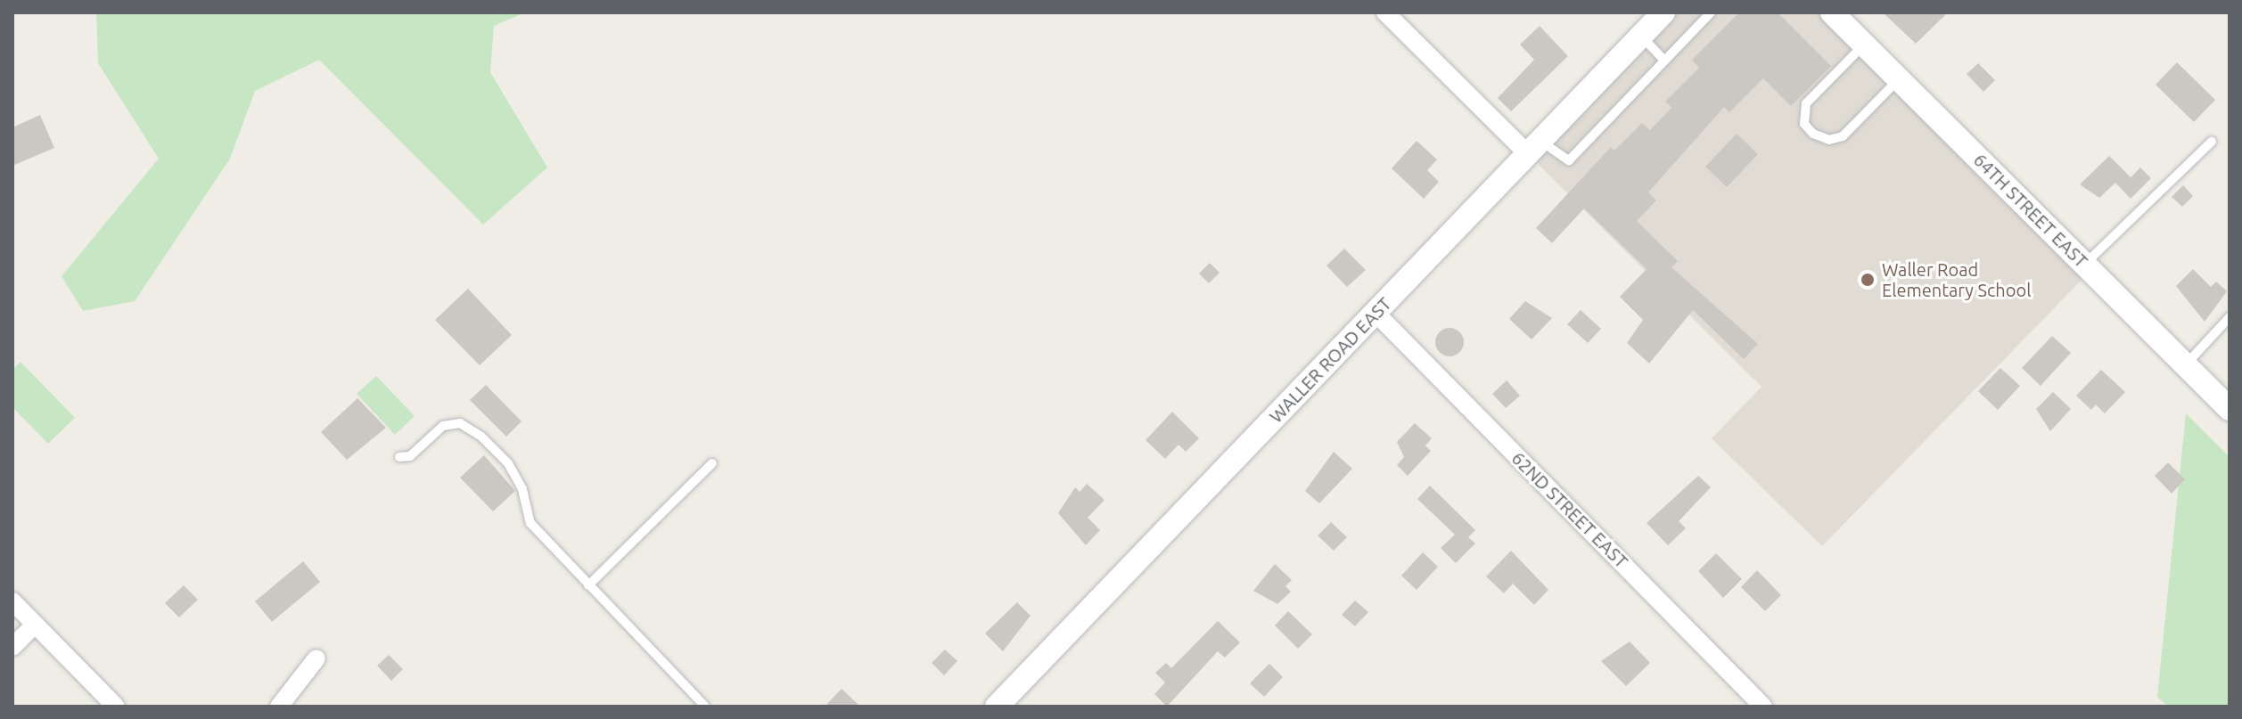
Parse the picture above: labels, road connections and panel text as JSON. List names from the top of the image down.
{
  "streets": {
    "street": ["64TH STREET EAST", "WALLER ROAD EAST", "62ND STREET EAST"]
  },
  "crossings": [
    ["WALLER ROAD EAST", "62ND STREET EAST"]
  ],
  "places": ["Waller Road Elementary School"]
}
